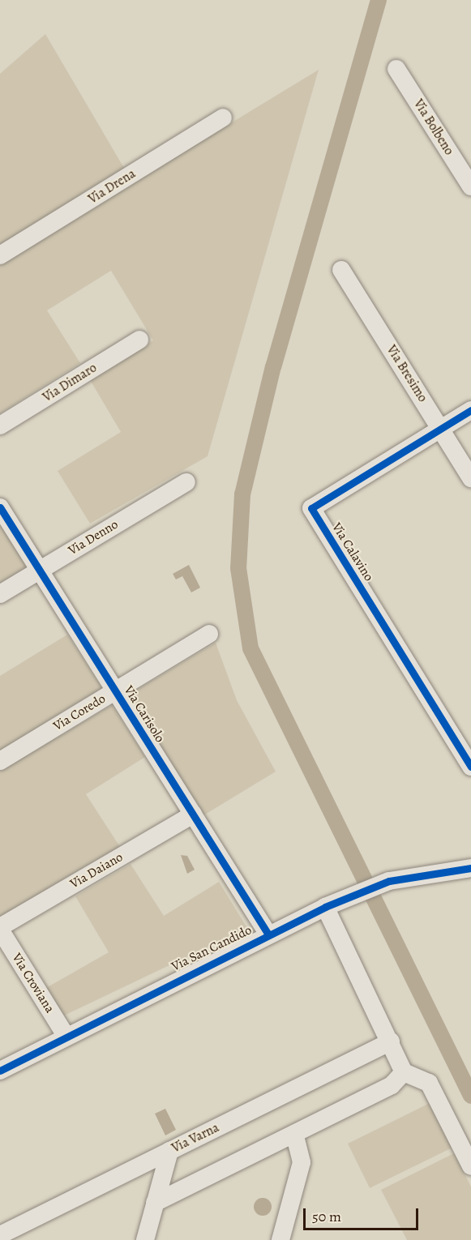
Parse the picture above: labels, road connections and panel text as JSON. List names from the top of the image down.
{
  "streets": {
    "street": [
      "Via Bolbeno",
      "Via Drena",
      "Via Bresimo",
      "Via Dimaro",
      "Via Denno",
      "Via Calavino",
      "Via Coredo",
      "Via Carisolo",
      "Via Daiano",
      "Via San Candido",
      "Via Croviana",
      "Via Varna"
    ]
  },
  "crossings": [
    ["Via Bresimo", "Via Calavino"],
    ["Via Denno", "Via Carisolo"],
    ["Via Coredo", "Via Carisolo"],
    ["Via Carisolo", "Via Daiano"],
    ["Via Carisolo", "Via San Candido"],
    ["Via Daiano", "Via Croviana"],
    ["Via San Candido", "Via Croviana"]
  ],
  "scale_bar": "50 m"
}
